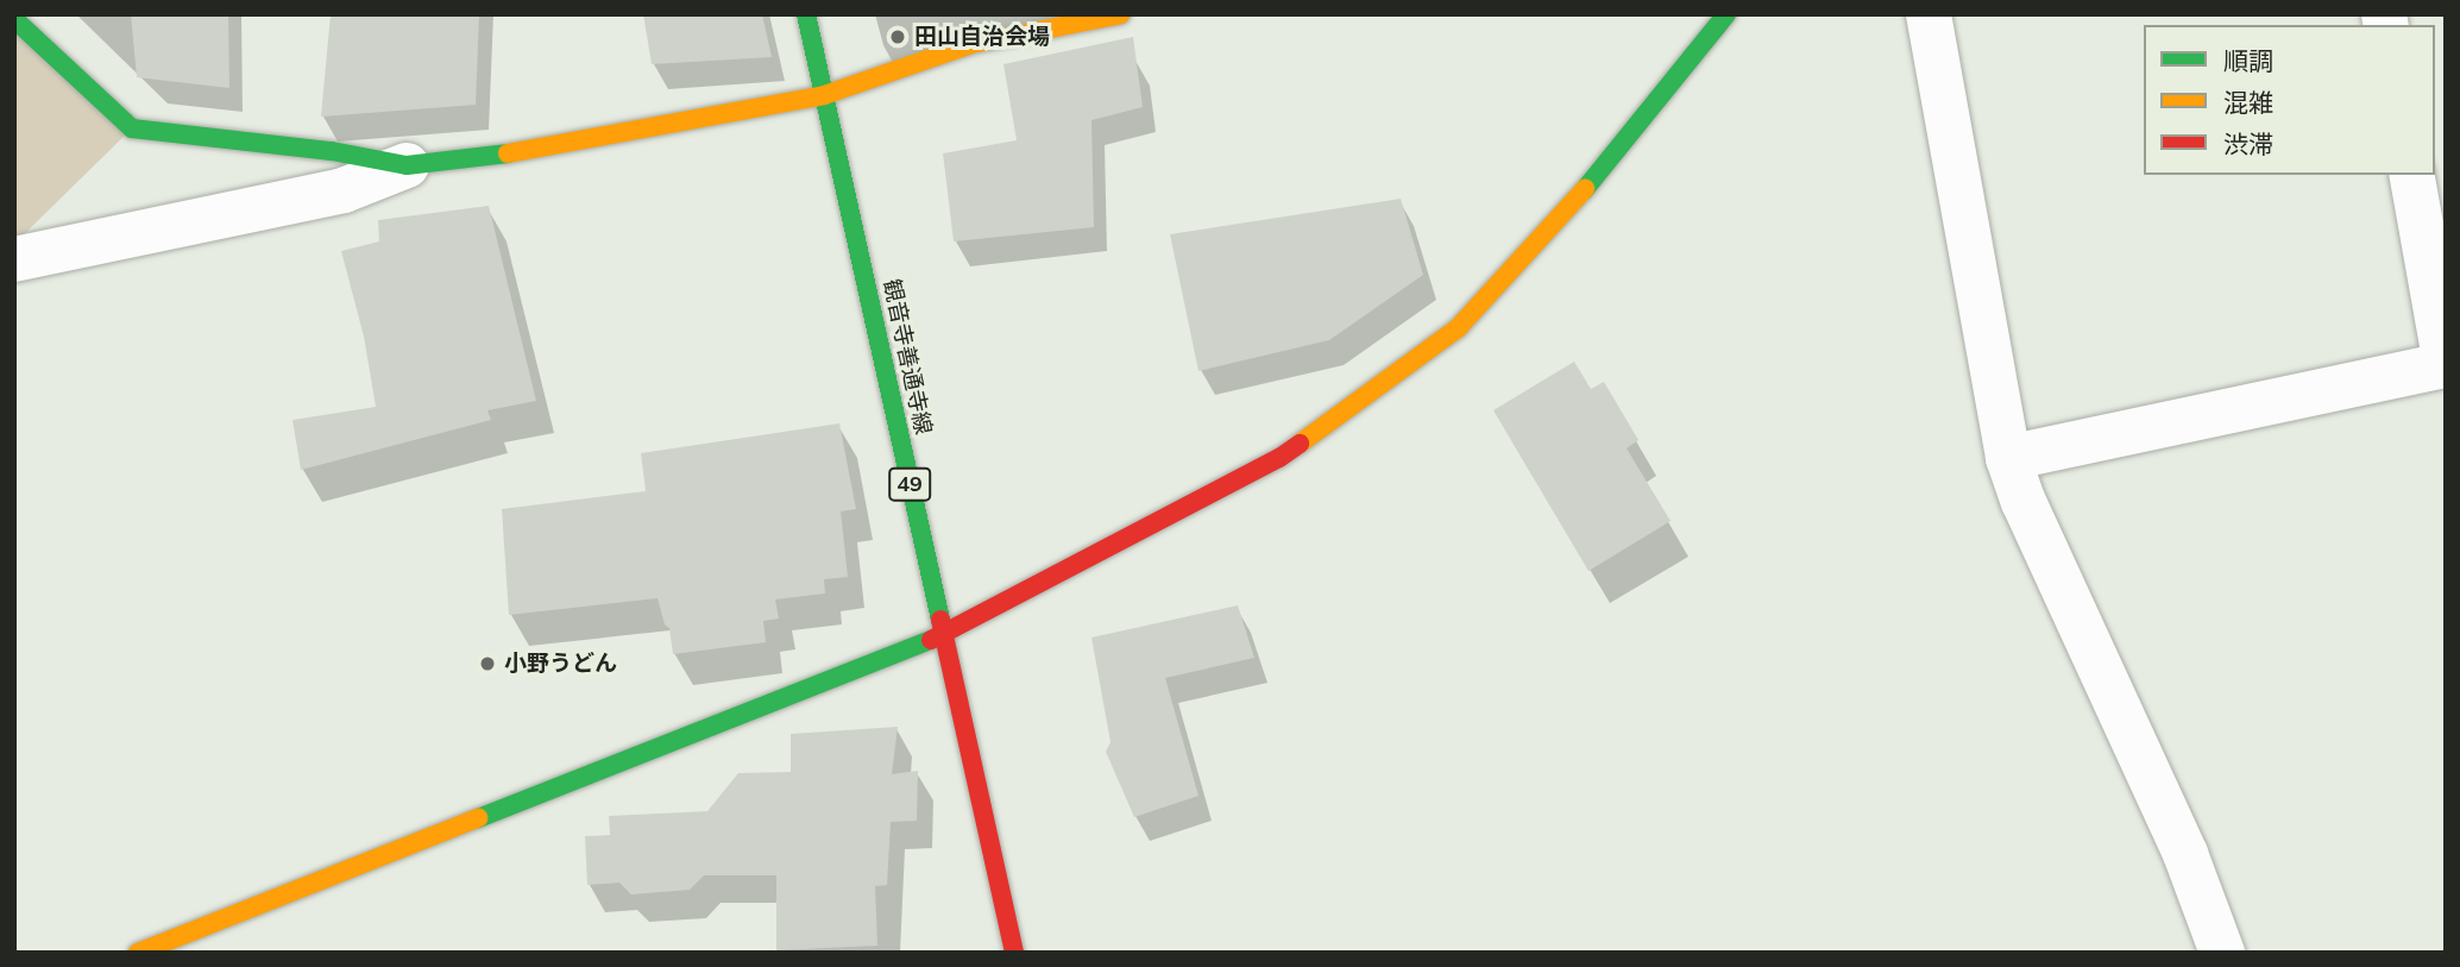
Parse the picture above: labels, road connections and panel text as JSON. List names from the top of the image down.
{
  "streets": {
    "street": ["観音寺善通寺線", "49"]
  },
  "places": ["田山自治会場", "小野うどん"],
  "legend": ["順調", "混雑", "渋滞"]
}
